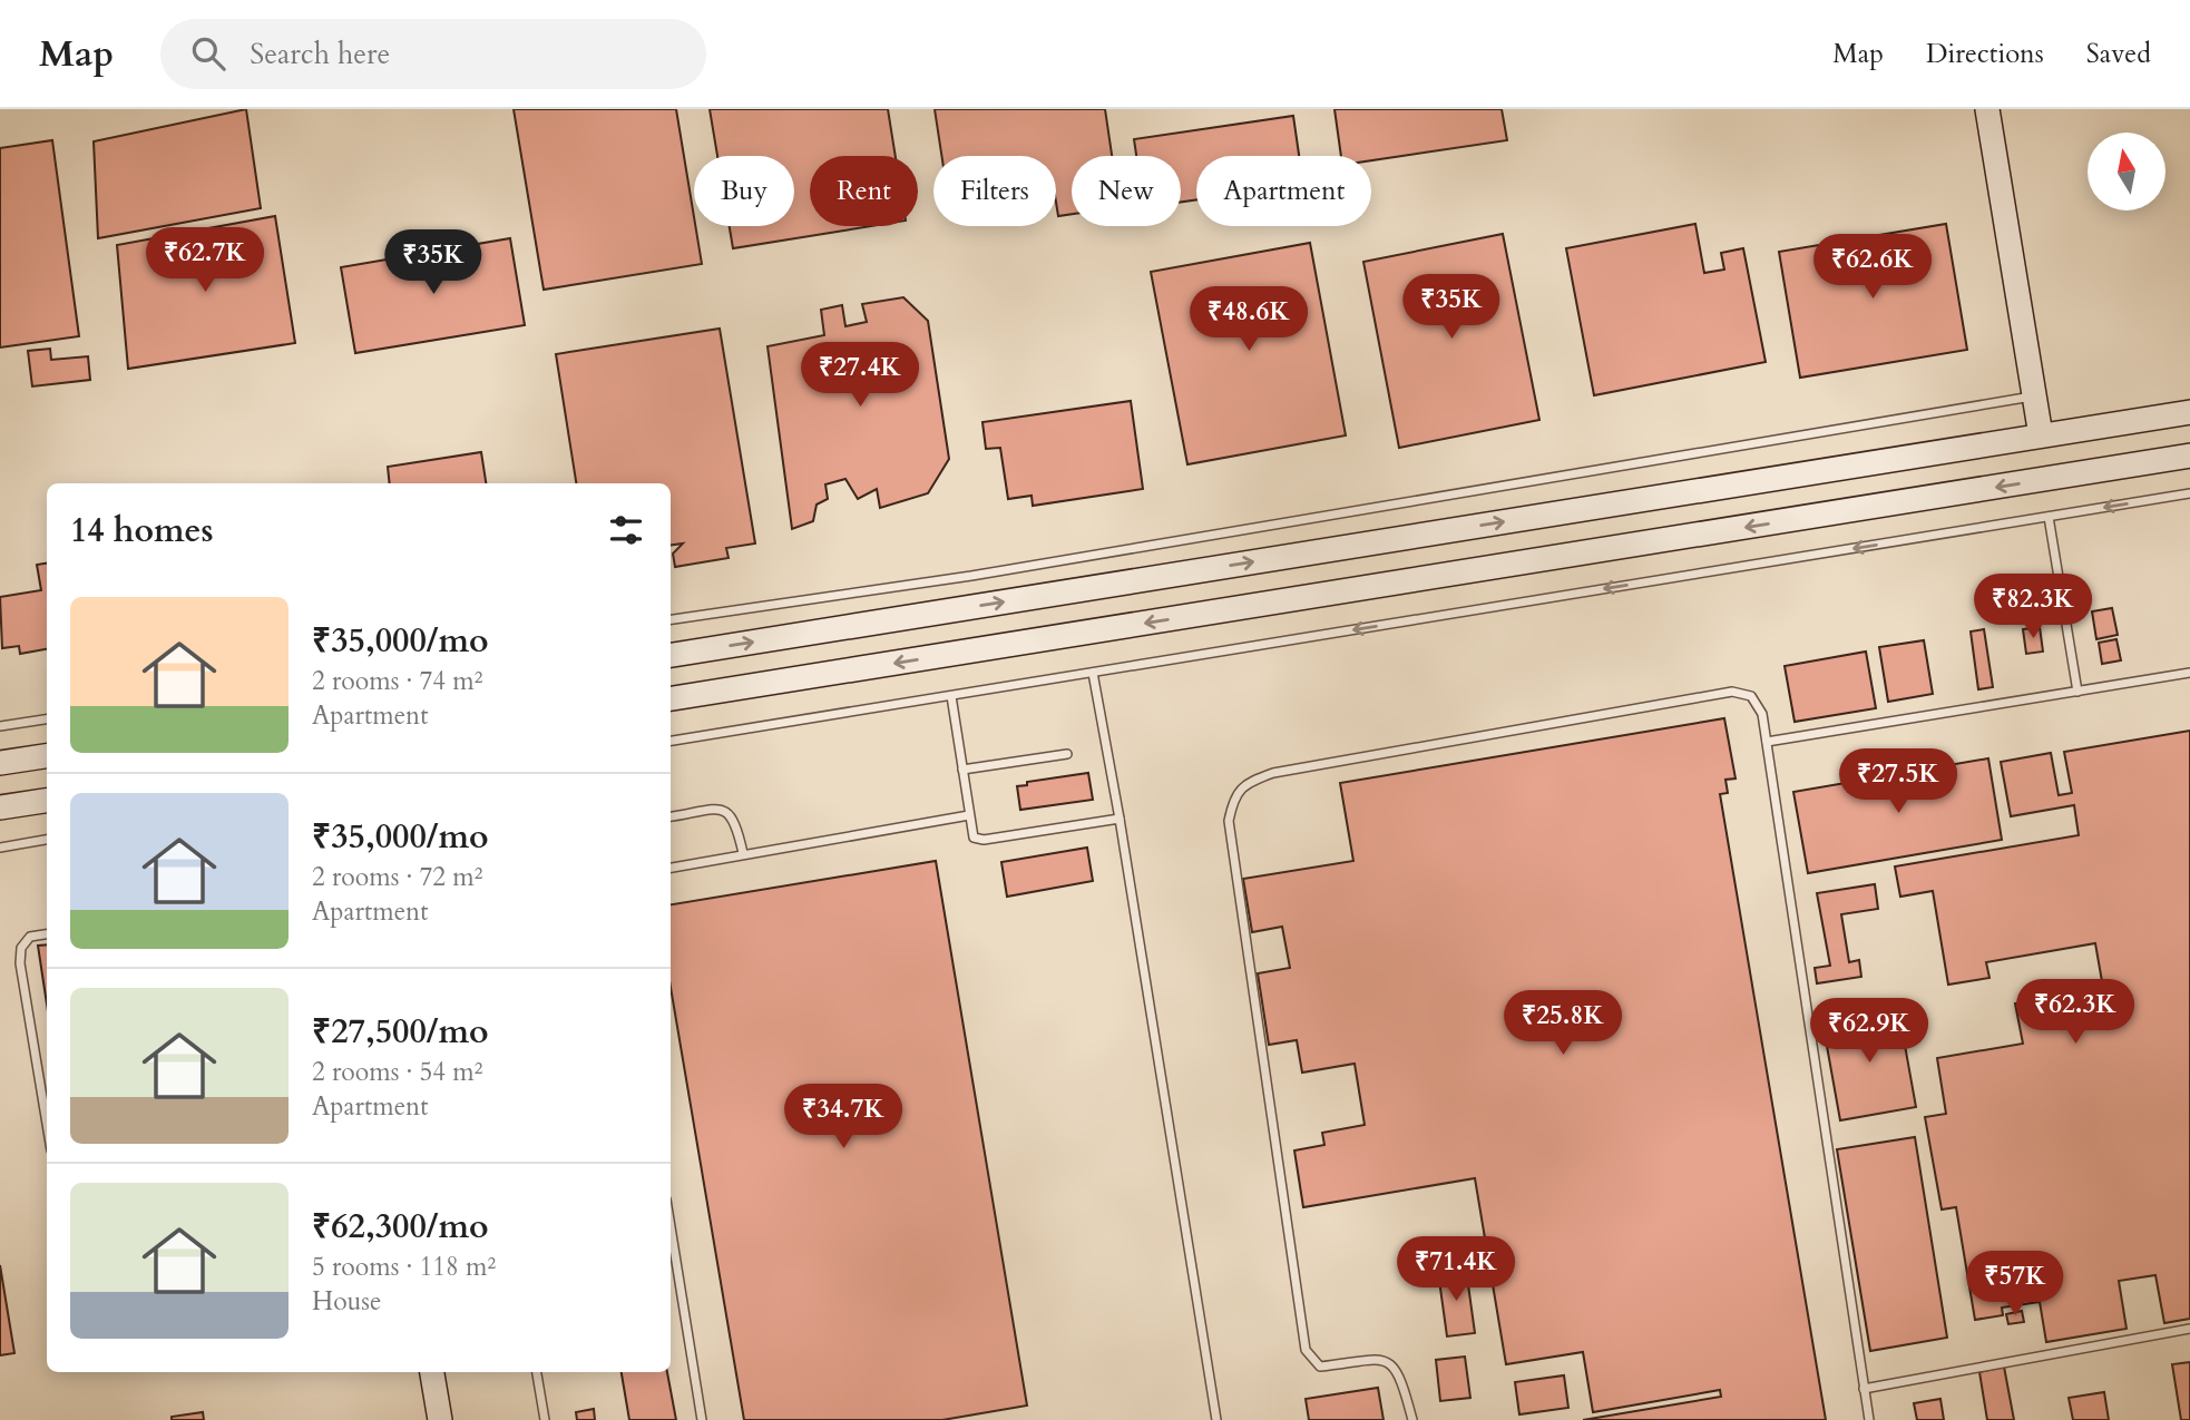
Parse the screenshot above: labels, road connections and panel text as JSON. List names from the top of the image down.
{
  "north": "top",
  "page": {
    "header": "Map",
    "search": "Search here",
    "nav": ["Map", "Directions", "Saved"],
    "chip": [
      "Buy",
      "Rent",
      "Filters",
      "New",
      "Apartment"
    ],
    "price": [
      "₹62.7K",
      "₹35K",
      "₹62.6K",
      "₹35K",
      "₹48.6K",
      "₹27.4K",
      "₹82.3K",
      "₹27.5K",
      "₹62.3K",
      "₹25.8K",
      "₹62.9K",
      "₹34.7K",
      "₹71.4K",
      "₹57K"
    ],
    "heading": "14 homes",
    "list": [
      {
        "name": "₹35,000/mo",
        "note": "2 rooms · 74 m² · Apartment"
      },
      {
        "name": "₹35,000/mo",
        "note": "2 rooms · 72 m² · Apartment"
      },
      {
        "name": "₹27,500/mo",
        "note": "2 rooms · 54 m² · Apartment"
      },
      {
        "name": "₹62,300/mo",
        "note": "5 rooms · 118 m² · House"
      }
    ]
  }
}
